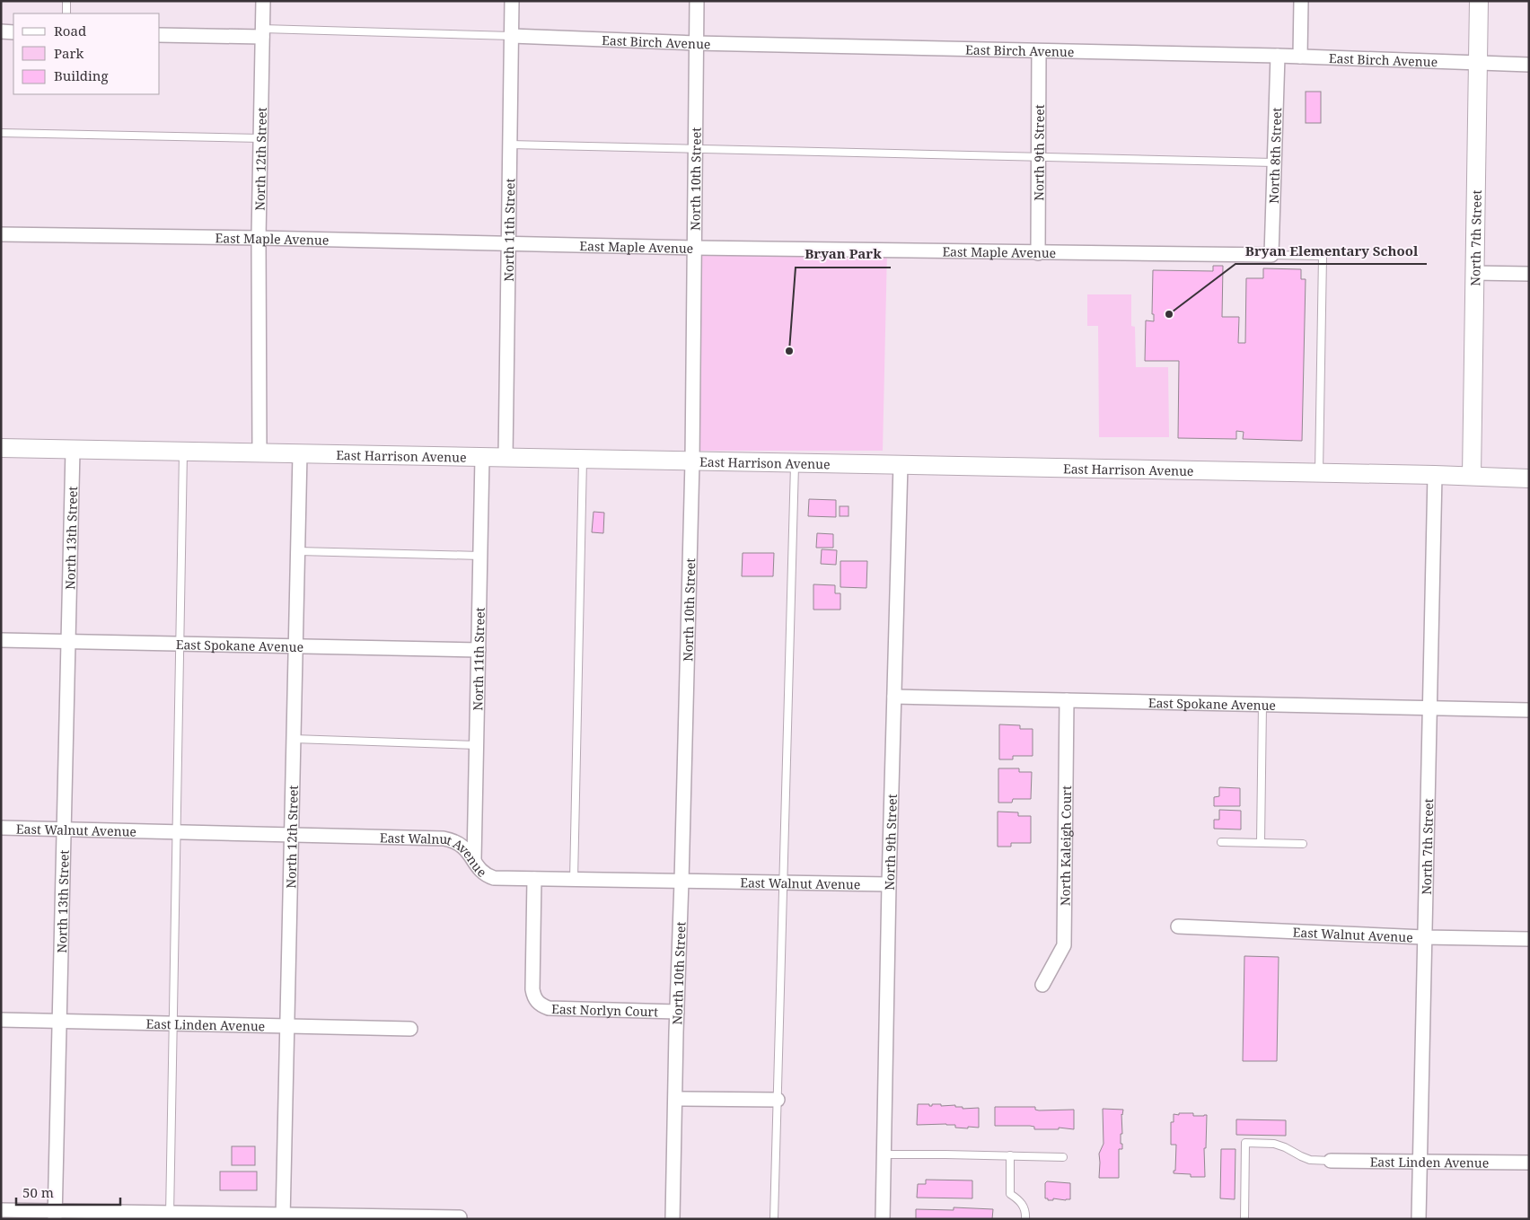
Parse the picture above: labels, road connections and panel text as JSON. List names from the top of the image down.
{
  "streets": {
    "street": [
      "East Birch Avenue",
      "North 9th Street",
      "North 8th Street",
      "North 12th Street",
      "North 10th Street",
      "North 11th Street",
      "East Maple Avenue",
      "North 7th Street",
      "East Harrison Avenue",
      "North 13th Street",
      "East Spokane Avenue",
      "East Walnut Avenue",
      "North Kaleigh Court",
      "East Norlyn Court",
      "East Linden Avenue"
    ]
  },
  "crossings": [
    ["East Birch Avenue", "North 9th Street"],
    ["East Birch Avenue", "North 8th Street"],
    ["East Birch Avenue", "North 10th Street"],
    ["East Birch Avenue", "North 11th Street"],
    ["East Birch Avenue", "North 7th Street"],
    ["North 9th Street", "East Maple Avenue"],
    ["North 9th Street", "East Harrison Avenue"],
    ["North 9th Street", "East Spokane Avenue"],
    ["North 9th Street", "East Walnut Avenue"],
    ["North 8th Street", "East Maple Avenue"],
    ["North 12th Street", "East Maple Avenue"],
    ["North 12th Street", "East Harrison Avenue"],
    ["North 12th Street", "East Spokane Avenue"],
    ["North 12th Street", "East Walnut Avenue"],
    ["North 12th Street", "East Linden Avenue"],
    ["North 10th Street", "East Maple Avenue"],
    ["North 10th Street", "East Harrison Avenue"],
    ["North 10th Street", "East Walnut Avenue"],
    ["North 10th Street", "East Norlyn Court"],
    ["North 11th Street", "East Maple Avenue"],
    ["North 11th Street", "East Harrison Avenue"],
    ["North 11th Street", "East Spokane Avenue"],
    ["North 11th Street", "East Walnut Avenue"],
    ["North 7th Street", "East Harrison Avenue"],
    ["North 7th Street", "East Spokane Avenue"],
    ["North 7th Street", "East Walnut Avenue"],
    ["North 7th Street", "East Linden Avenue"],
    ["East Harrison Avenue", "North 13th Street"],
    ["North 13th Street", "East Spokane Avenue"],
    ["North 13th Street", "East Walnut Avenue"],
    ["North 13th Street", "East Linden Avenue"],
    ["East Spokane Avenue", "North Kaleigh Court"],
    ["East Walnut Avenue", "East Norlyn Court"]
  ],
  "places": ["Bryan Elementary School", "Bryan Park"],
  "legend": ["Road", "Park", "Building"],
  "scale_bar": "50 m"
}
